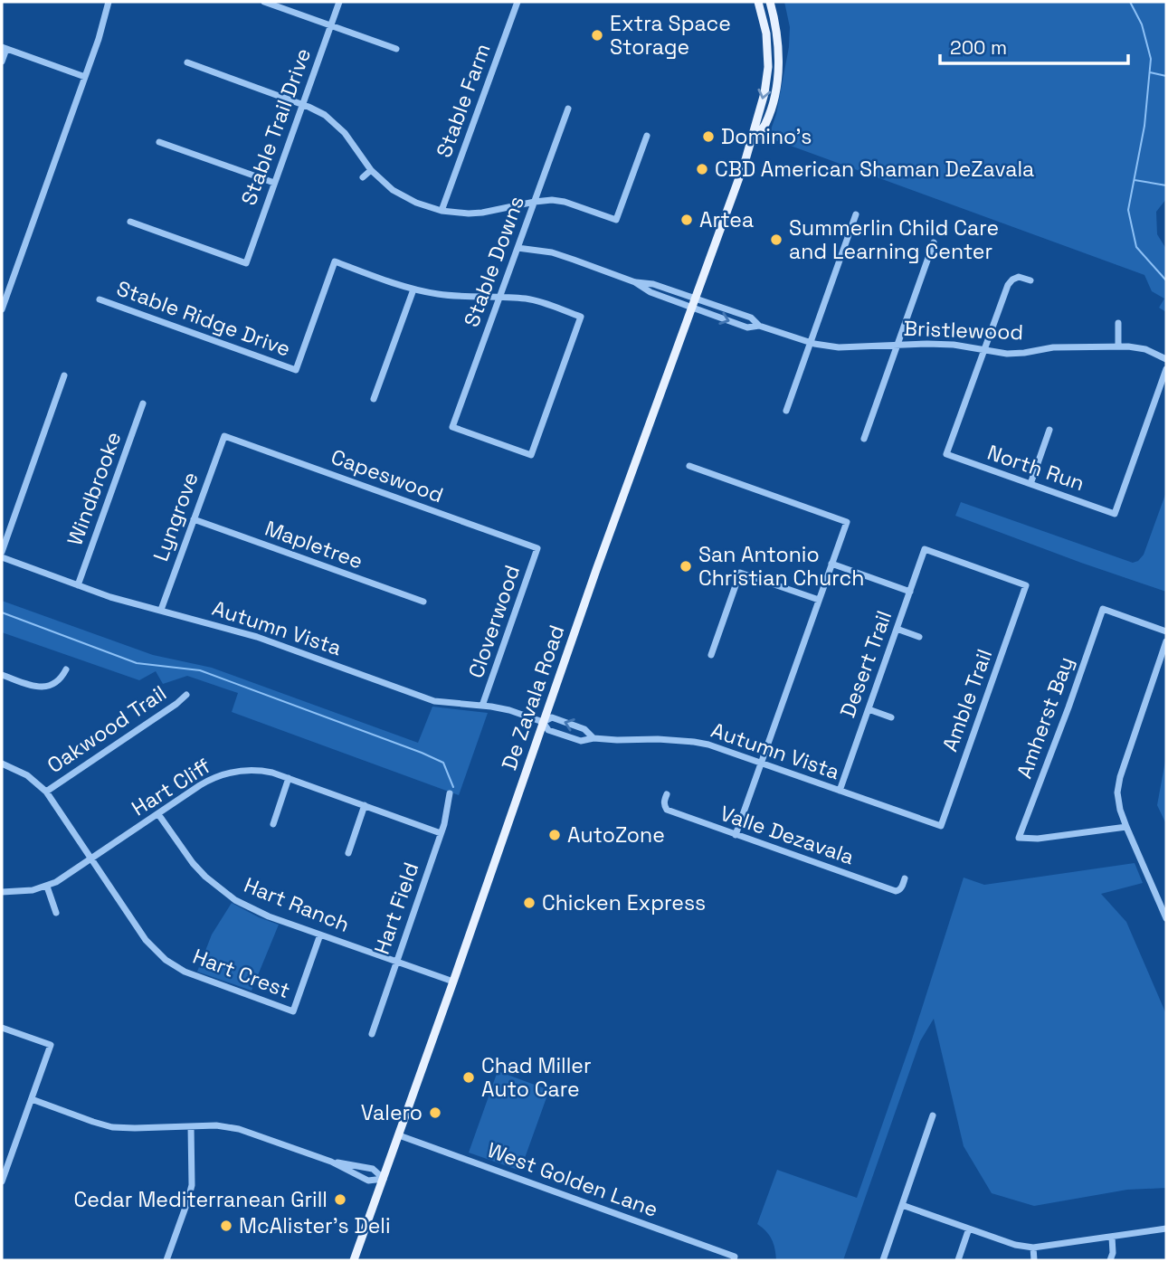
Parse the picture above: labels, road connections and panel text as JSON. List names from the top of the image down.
{
  "streets": {
    "main road": ["De Zavala Road"],
    "street": [
      "Stable Farm",
      "Stable Trail Drive",
      "Stable Downs",
      "Stable Ridge Drive",
      "Bristlewood",
      "North Run",
      "Capeswood",
      "Windbrooke",
      "Lyngrove",
      "Mapletree",
      "Cloverwood",
      "Autumn Vista",
      "Desert Trail",
      "Amble Trail",
      "Amherst Bay",
      "Oakwood Trail",
      "Hart Cliff",
      "Valle Dezavala",
      "Hart Ranch",
      "Hart Field",
      "Hart Crest",
      "West Golden Lane"
    ]
  },
  "crossings": [
    ["Bristlewood", "North Run"],
    ["Bristlewood", "De Zavala Road"],
    ["Capeswood", "Lyngrove"],
    ["Capeswood", "Cloverwood"],
    ["Windbrooke", "Autumn Vista"],
    ["Lyngrove", "Mapletree"],
    ["Lyngrove", "Autumn Vista"],
    ["Cloverwood", "Autumn Vista"],
    ["Autumn Vista", "Desert Trail"],
    ["Autumn Vista", "De Zavala Road"],
    ["Autumn Vista", "Amble Trail"],
    ["Desert Trail", "Amble Trail"],
    ["De Zavala Road", "Hart Ranch"],
    ["De Zavala Road", "West Golden Lane"],
    ["Oakwood Trail", "Hart Crest"],
    ["Hart Cliff", "Hart Ranch"],
    ["Hart Cliff", "Hart Field"],
    ["Hart Cliff", "Hart Crest"],
    ["Hart Ranch", "Hart Field"],
    ["Hart Ranch", "Hart Crest"]
  ],
  "places": [
    "Extra Space Storage",
    "Domino's",
    "CBD American Shaman DeZavala",
    "Artea",
    "Summerlin Child Care and Learning Center",
    "San Antonio Christian Church",
    "AutoZone",
    "Chicken Express",
    "Chad Miller Auto Care",
    "Valero",
    "Cedar Mediterranean Grill",
    "McAlister's Deli"
  ],
  "scale_bar": "200 m"
}
